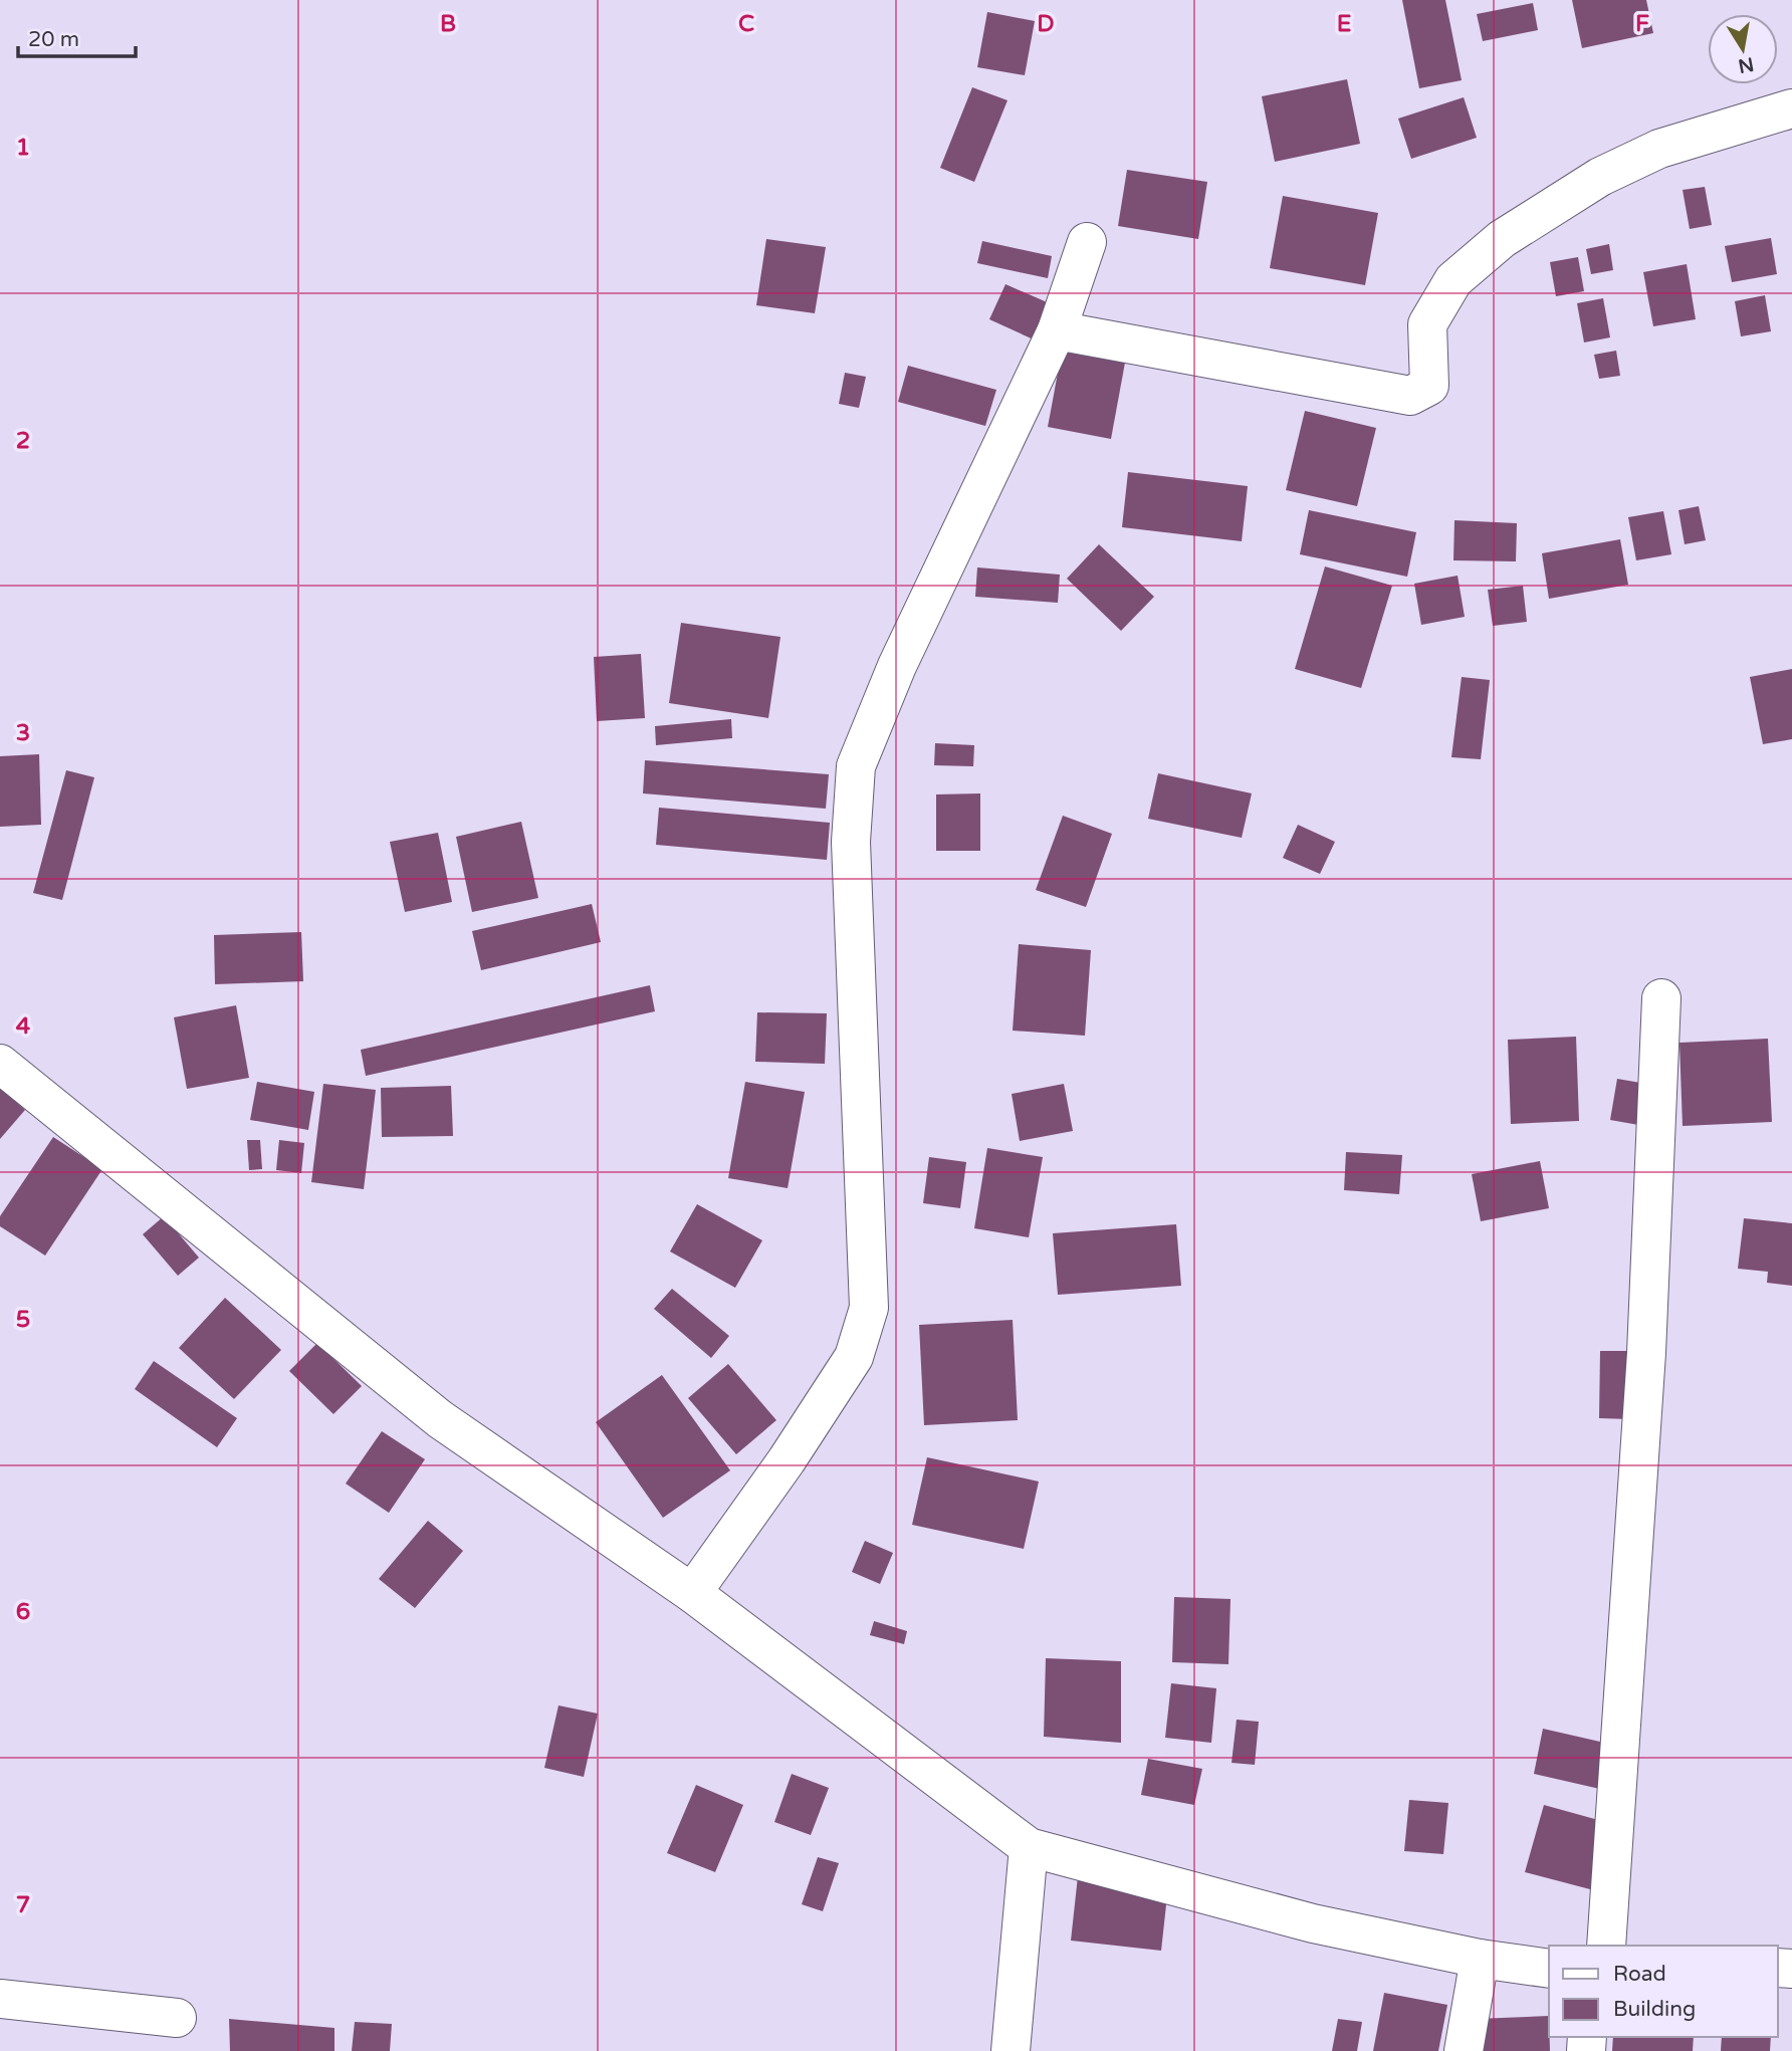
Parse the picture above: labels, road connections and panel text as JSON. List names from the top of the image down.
{
  "legend": ["Road", "Building"],
  "scale_bar": "20 m",
  "north": "bottom",
  "grid": {
    "columns": [
      "B",
      "C",
      "D",
      "E",
      "F"
    ],
    "rows": [
      "1",
      "2",
      "3",
      "4",
      "5",
      "6",
      "7"
    ]
  }
}
